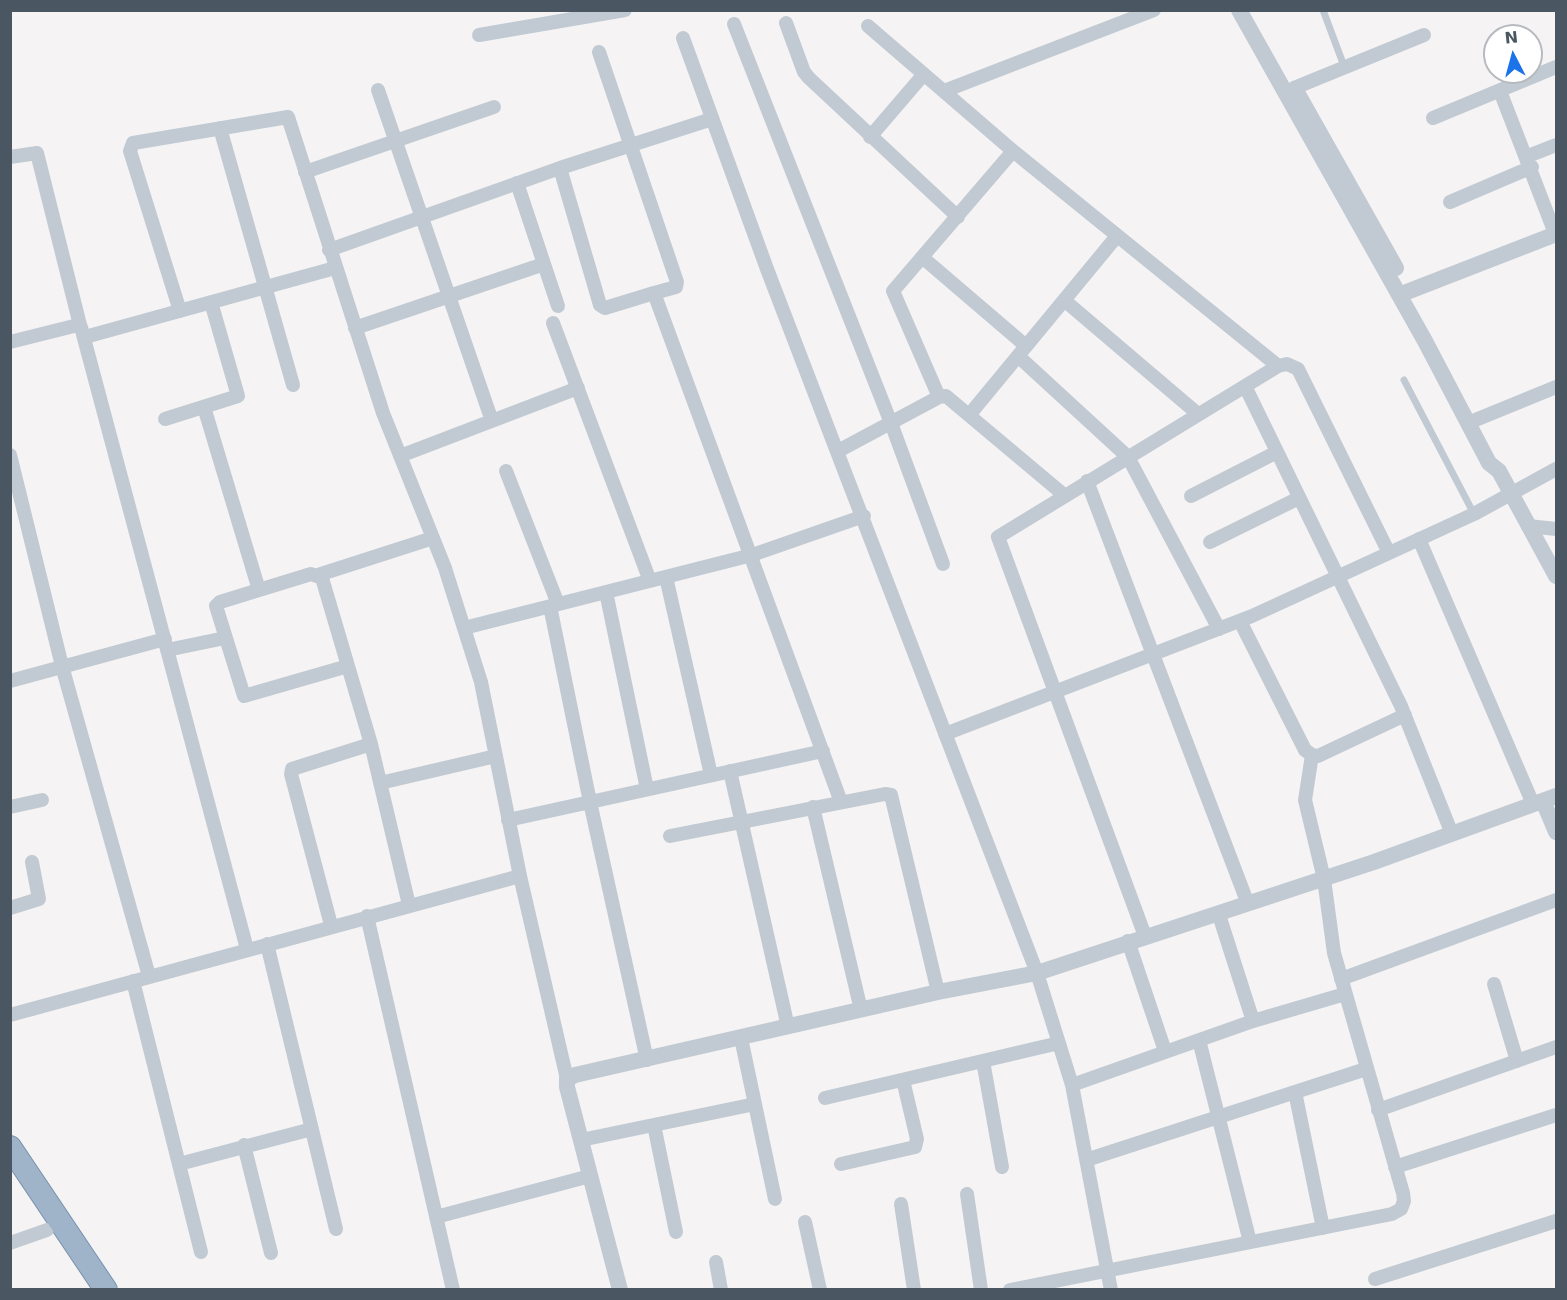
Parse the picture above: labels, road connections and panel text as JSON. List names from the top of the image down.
{
  "north": "top"
}
